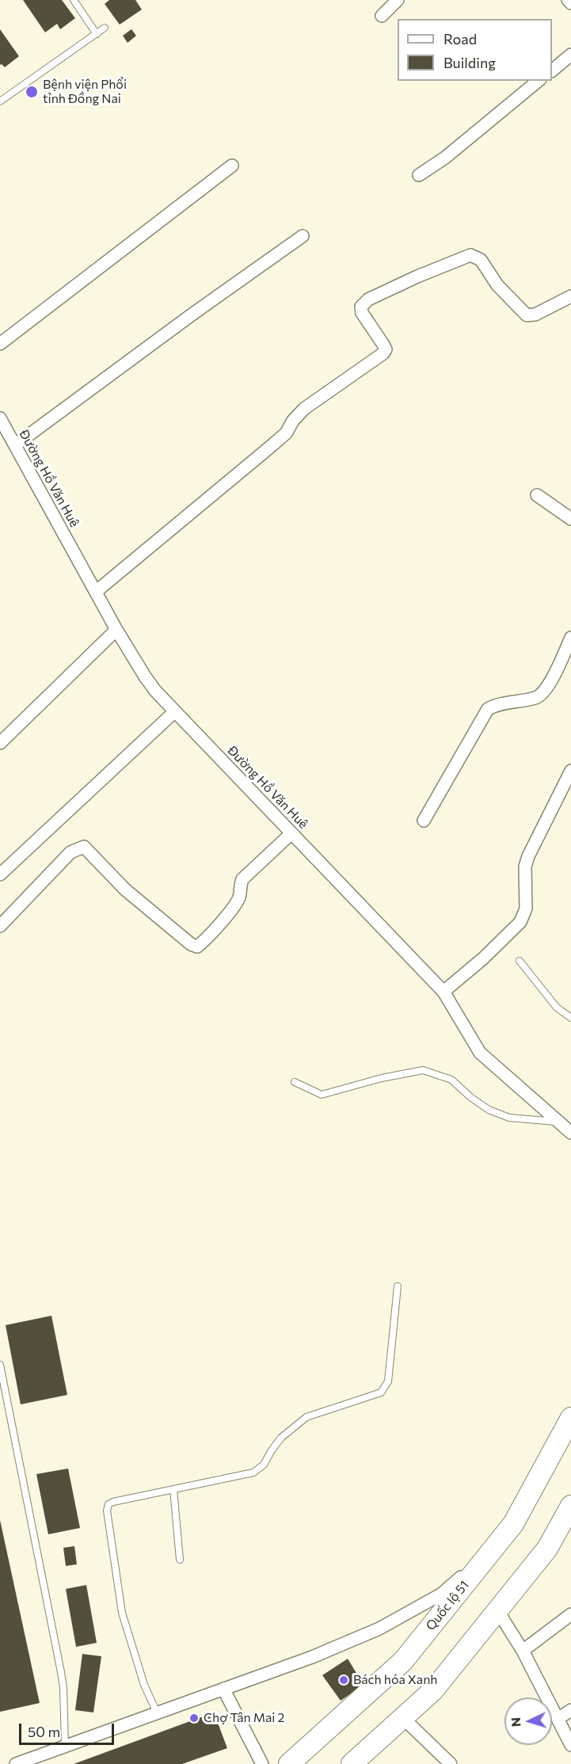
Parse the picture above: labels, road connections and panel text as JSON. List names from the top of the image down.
{
  "streets": {
    "highway": ["Quốc lộ 51"],
    "street": ["Đường Hồ Văn Huê"]
  },
  "places": ["Bệnh viện Phổi tỉnh Đồng Nai", "Bách hóa Xanh", "Chợ Tân Mai 2"],
  "legend": ["Road", "Building"],
  "scale_bar": "50 m",
  "north": "left"
}
